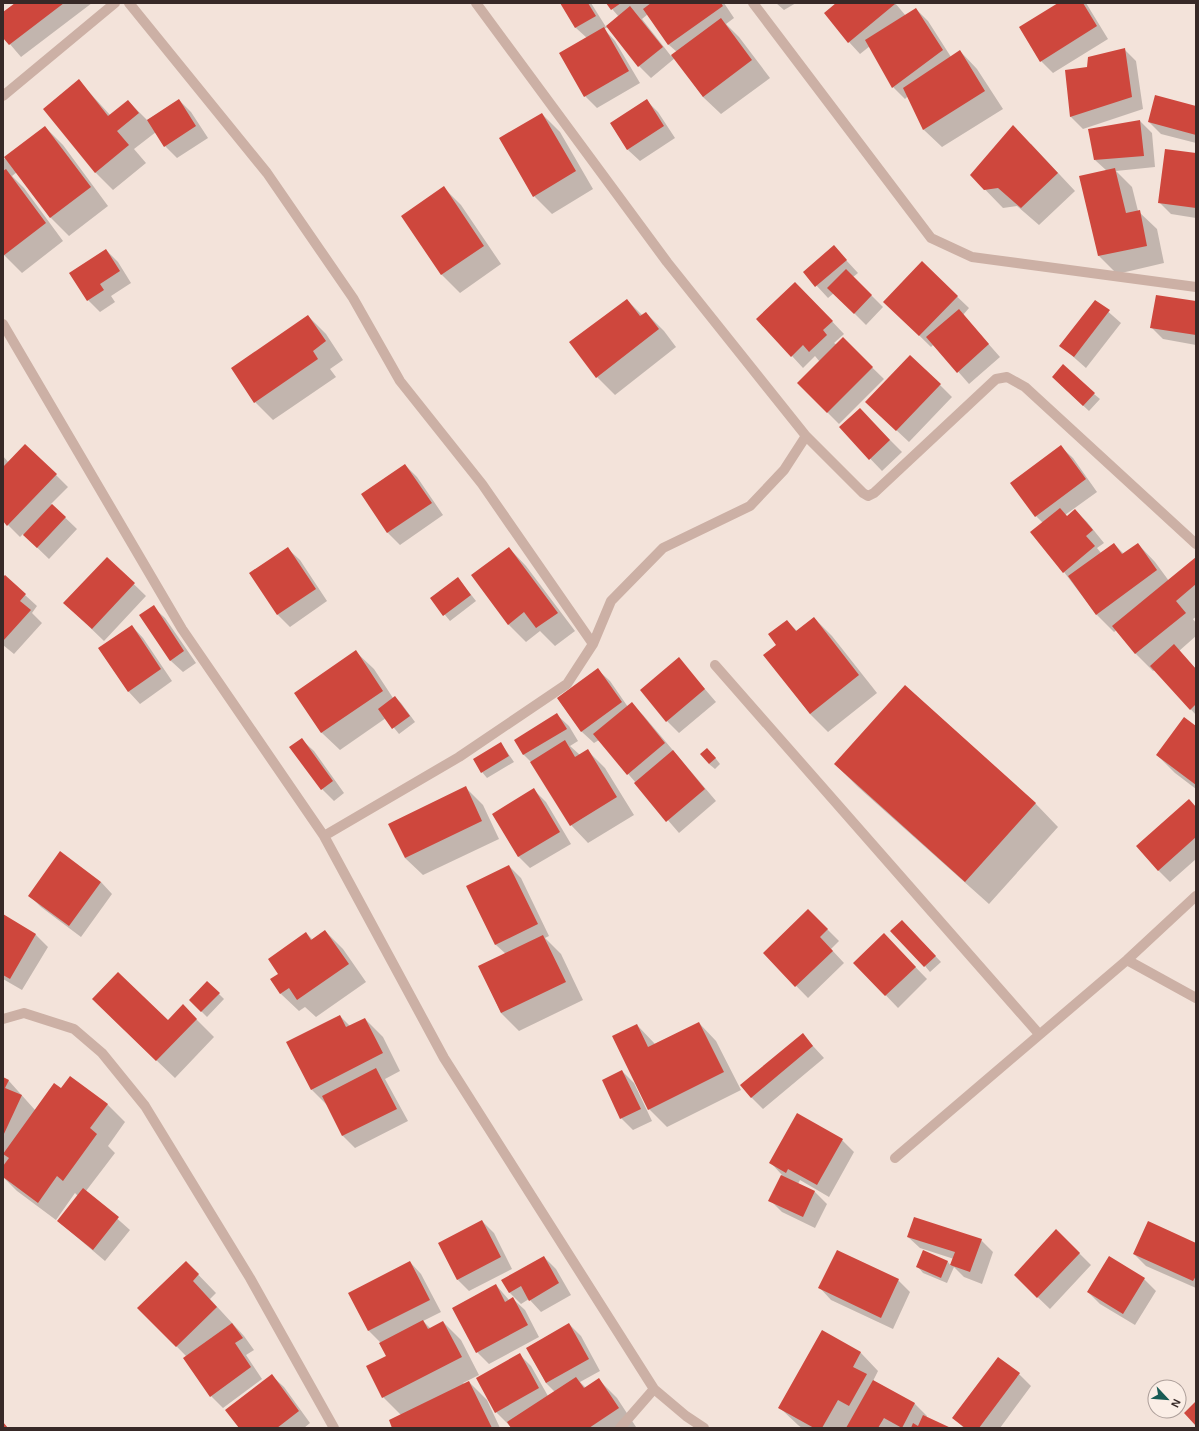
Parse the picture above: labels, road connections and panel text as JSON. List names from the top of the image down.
{
  "north": "bottom right"
}
